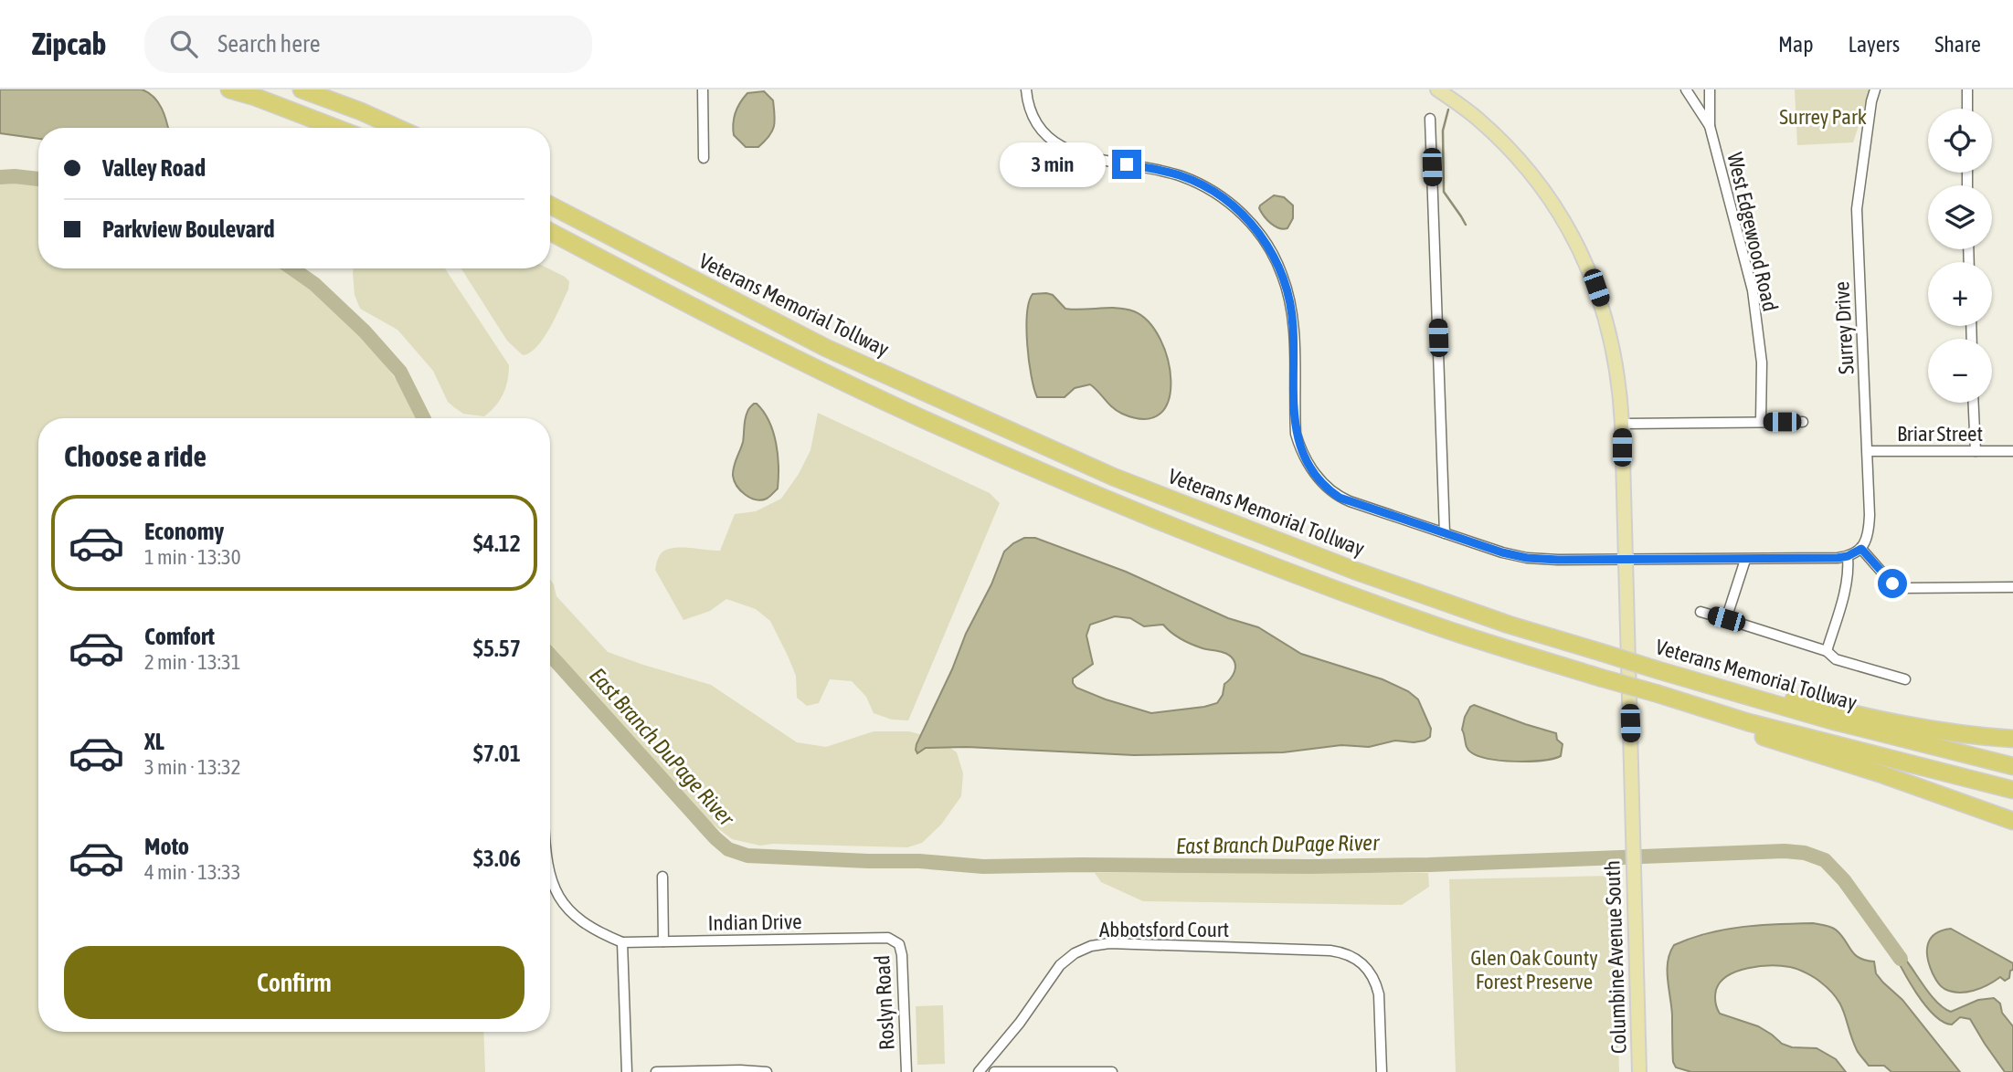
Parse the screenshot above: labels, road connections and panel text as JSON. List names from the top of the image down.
{
  "streets": {
    "highway": ["Veterans Memorial Tollway"],
    "main road": ["Columbine Avenue South"],
    "street": [
      "West Edgewood Road",
      "Surrey Drive",
      "Briar Street",
      "Indian Drive",
      "Abbotsford Court",
      "Roslyn Road"
    ]
  },
  "crossings": [
    ["Surrey Drive", "Briar Street"],
    ["Indian Drive", "Roslyn Road"]
  ],
  "water": ["East Branch DuPage River"],
  "parks": ["Surrey Park", "Glen Oak County Forest Preserve"],
  "page": {
    "header": "Zipcab",
    "search": "Search here",
    "nav": ["Map", "Layers", "Share"],
    "map_buttons": ["+", "−"],
    "banner": ["Valley Road", "Parkview Boulevard"],
    "bubble": "3 min",
    "heading": "Choose a ride",
    "list": [
      {
        "name": "Economy",
        "note": "1 min · 13:30",
        "value": "$4.12"
      },
      {
        "name": "Comfort",
        "note": "2 min · 13:31",
        "value": "$5.57"
      },
      {
        "name": "XL",
        "note": "3 min · 13:32",
        "value": "$7.01"
      },
      {
        "name": "Moto",
        "note": "4 min · 13:33",
        "value": "$3.06"
      }
    ],
    "buttons": "Confirm"
  }
}
